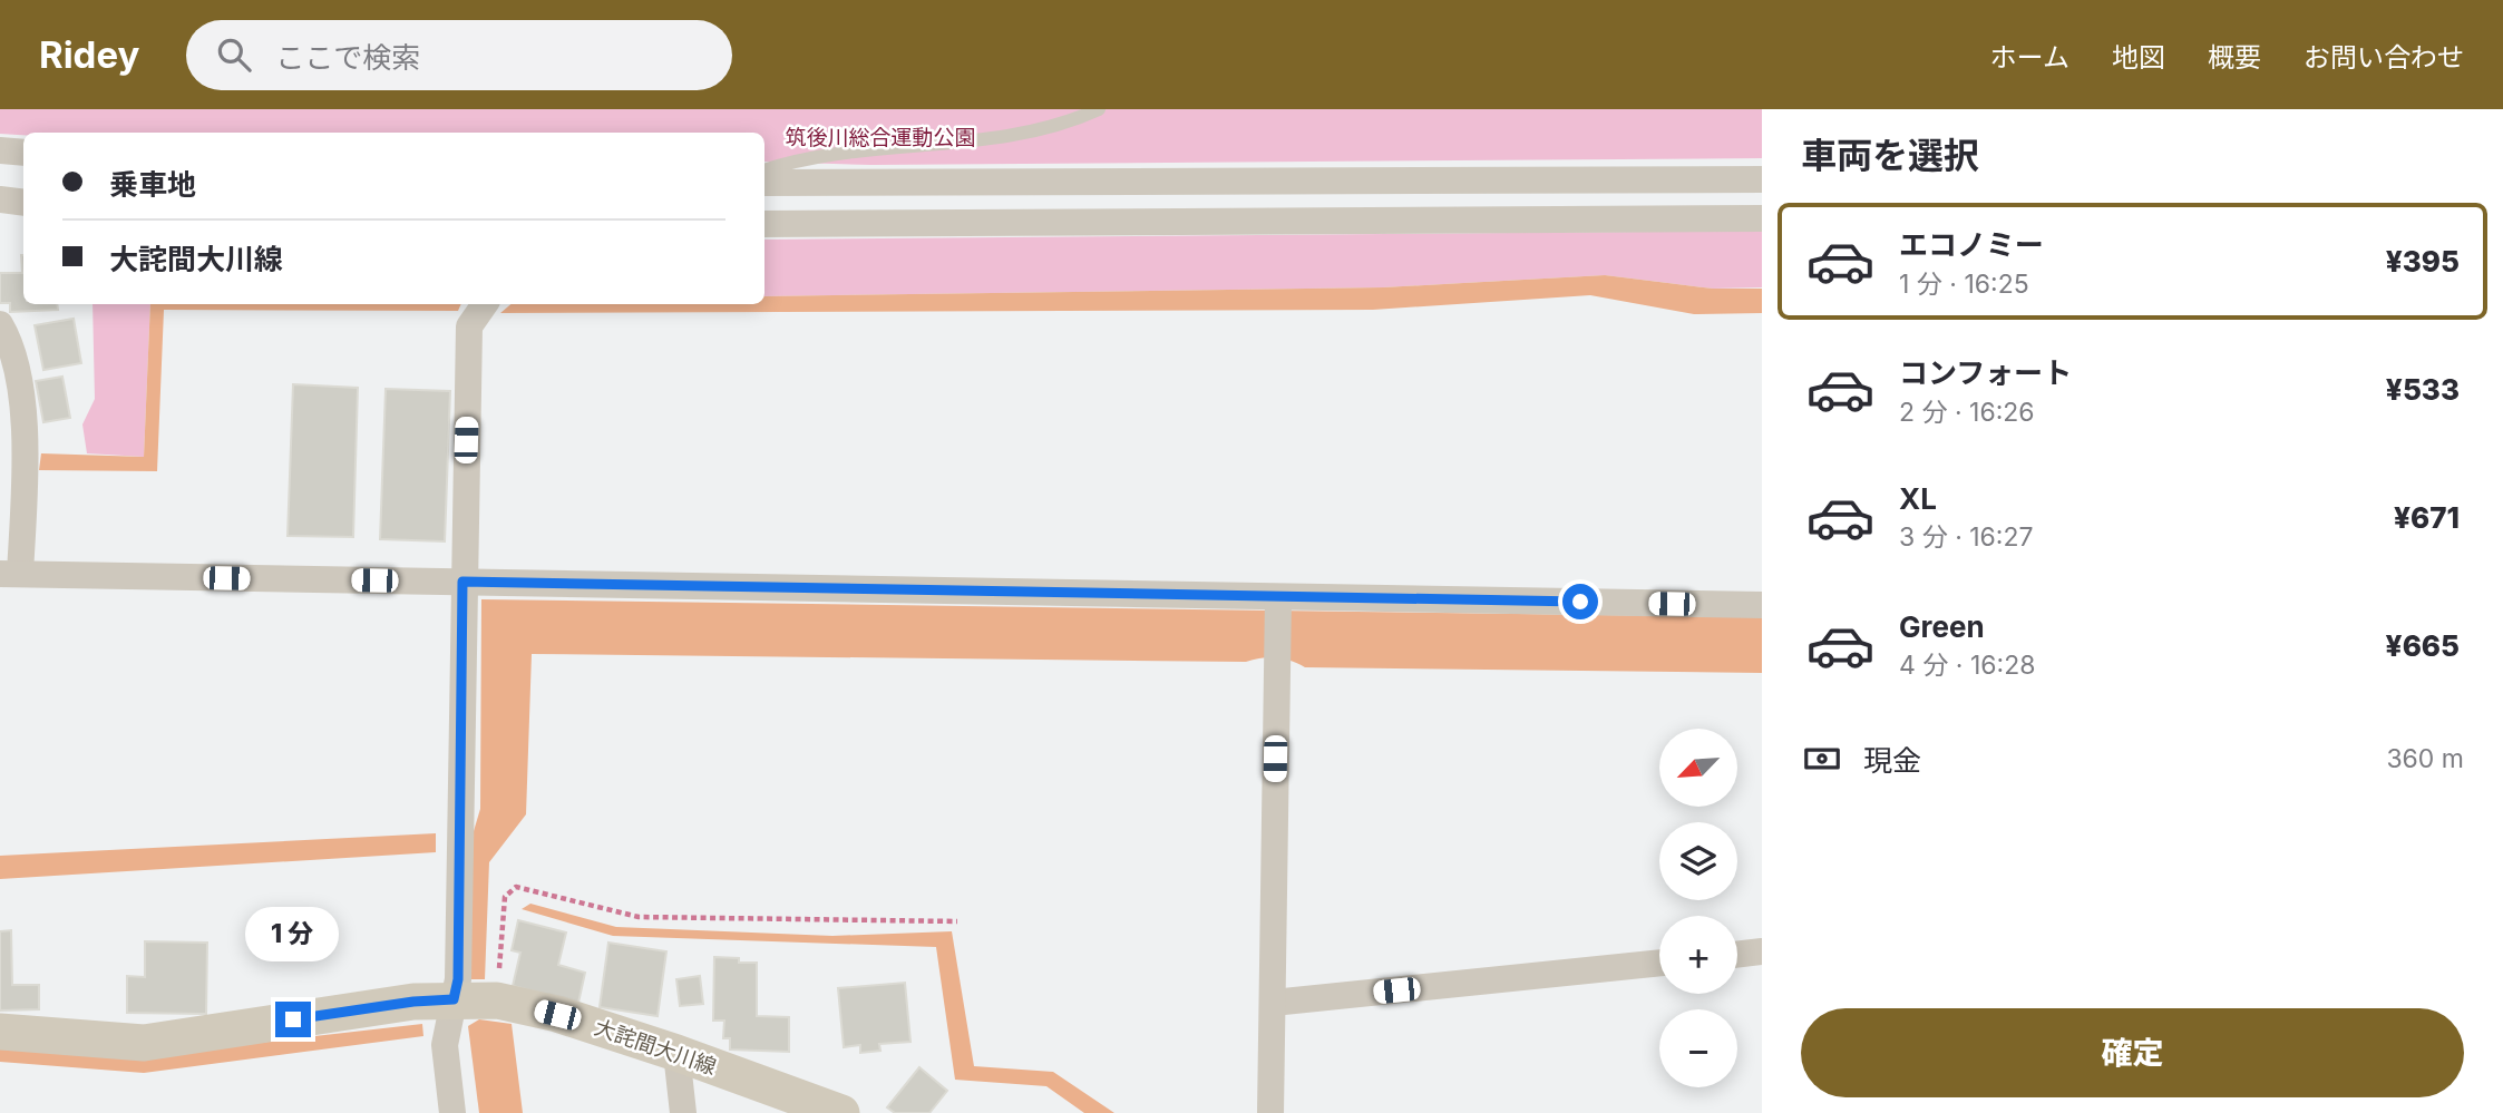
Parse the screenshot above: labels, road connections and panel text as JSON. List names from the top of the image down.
{
  "streets": {
    "main road": ["大詫間大川線"]
  },
  "parks": ["筑後川総合運動公園"],
  "north": "bottom left",
  "page": {
    "header": "Ridey",
    "search": "ここで検索",
    "nav": [
      "ホーム",
      "地図",
      "概要",
      "お問い合わせ"
    ],
    "heading": "車両を選択",
    "banner": ["乗車地", "大詫間大川線"],
    "list": [
      {
        "name": "エコノミー",
        "note": "1 分 · 16:25",
        "value": "¥395"
      },
      {
        "name": "コンフォート",
        "note": "2 分 · 16:26",
        "value": "¥533"
      },
      {
        "name": "XL",
        "note": "3 分 · 16:27",
        "value": "¥671"
      },
      {
        "name": "Green",
        "note": "4 分 · 16:28",
        "value": "¥665"
      }
    ],
    "pay": ["現金", "360 m"],
    "map_buttons": ["+", "−"],
    "bubble": "1 分",
    "buttons": "確定"
  }
}
